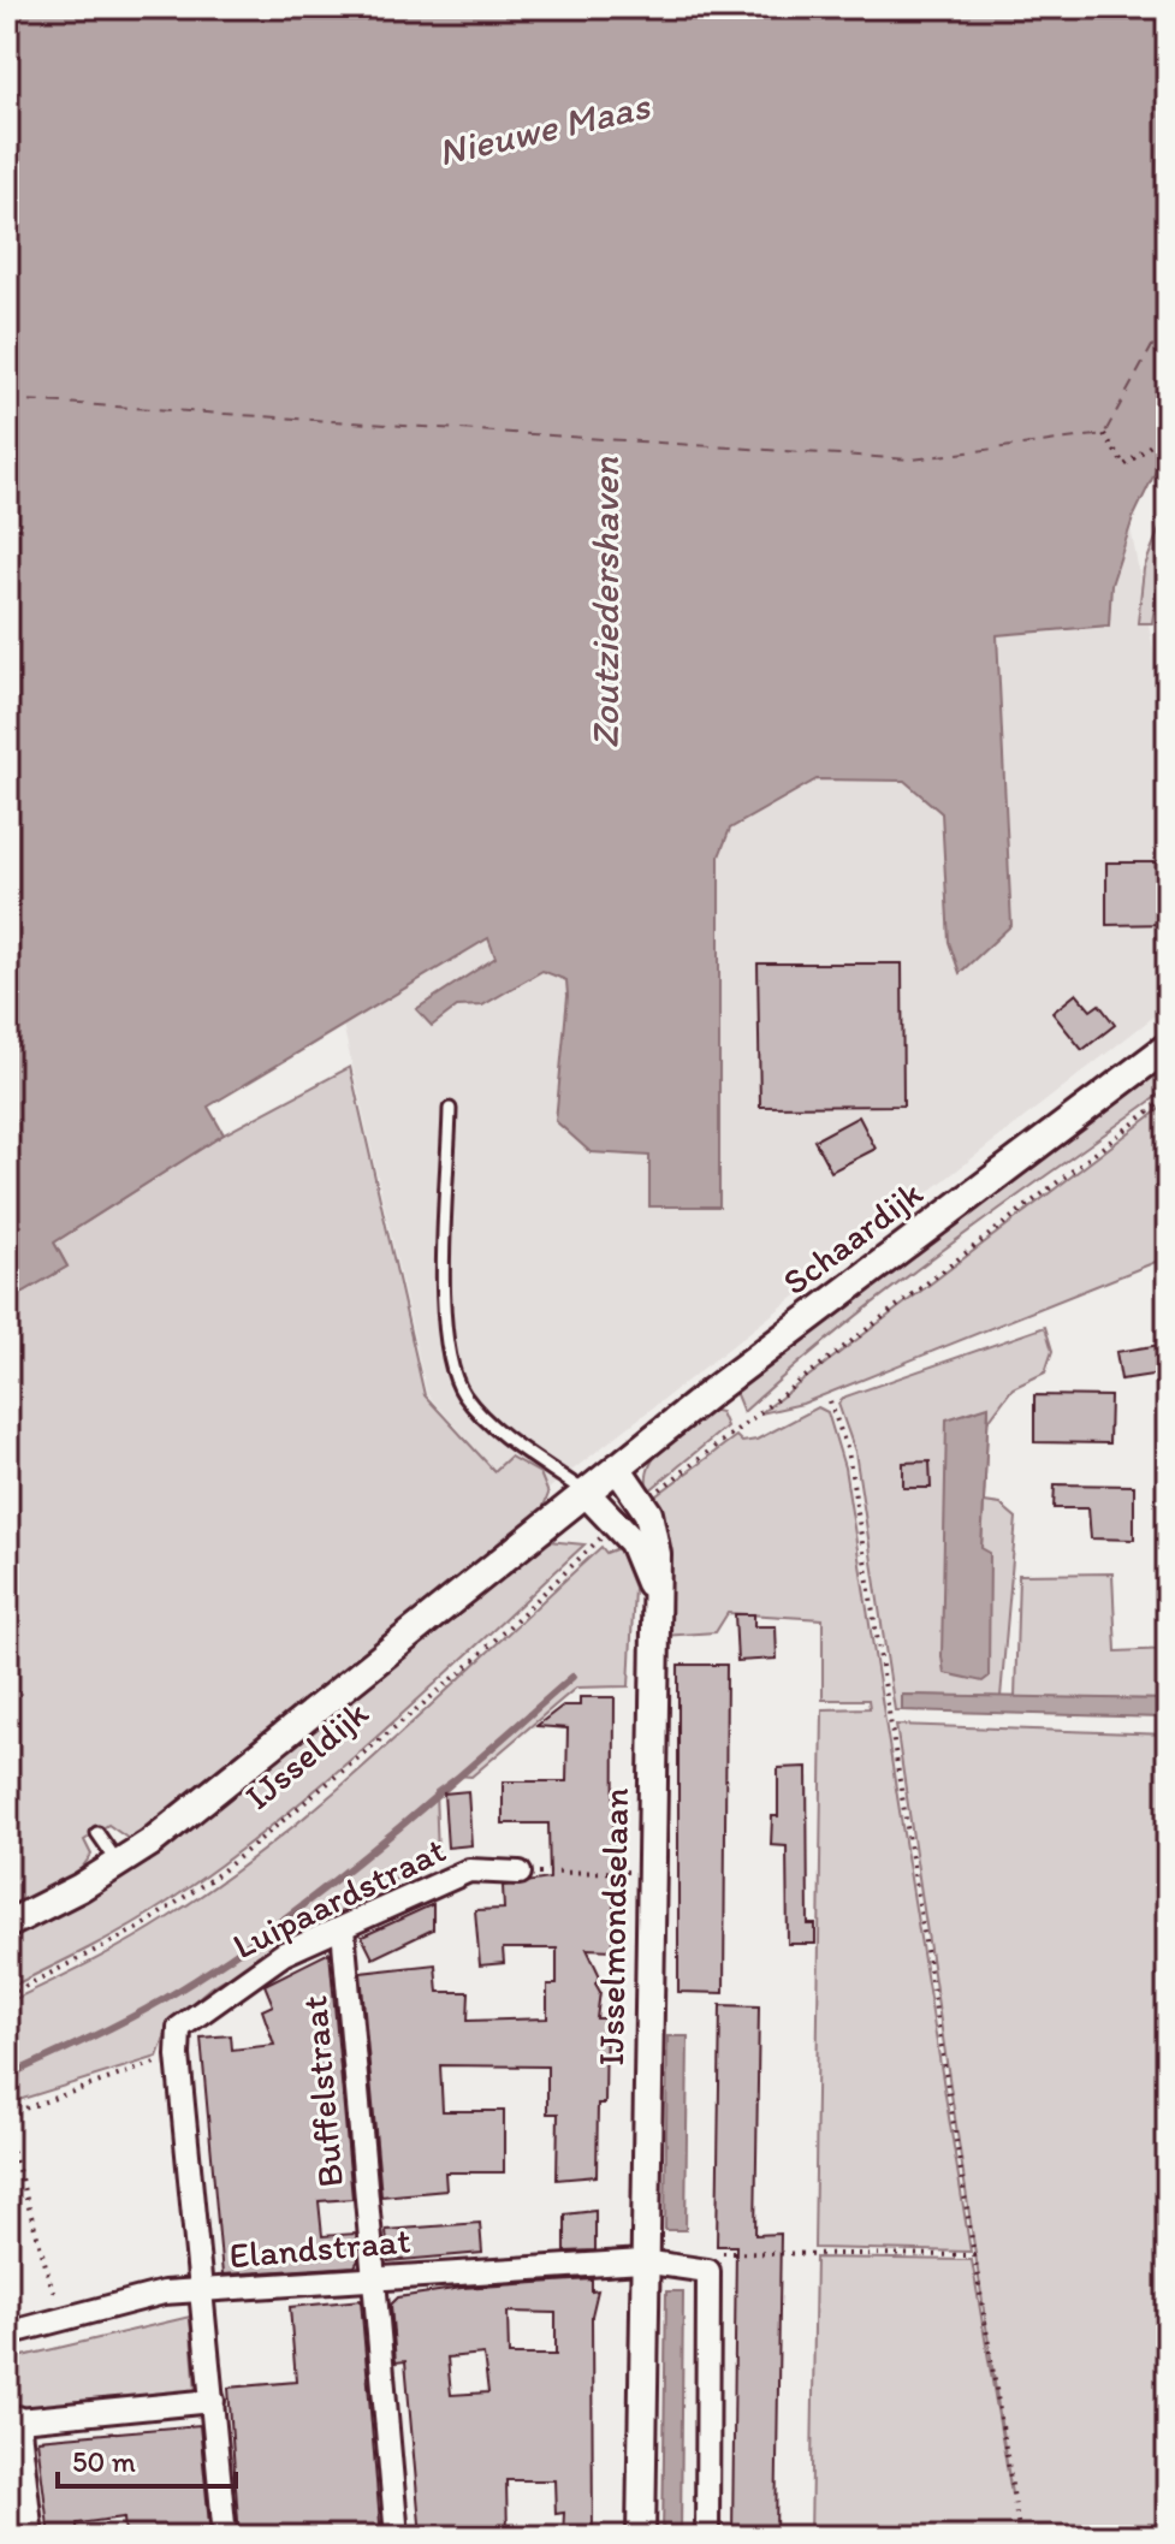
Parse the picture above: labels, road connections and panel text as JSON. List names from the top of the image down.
{
  "streets": {
    "street": [
      "Schaardijk",
      "IJsseldijk",
      "Luipaardstraat",
      "IJsselmondselaan",
      "Buffelstraat",
      "Elandstraat"
    ]
  },
  "crossings": [
    ["Schaardijk", "IJsseldijk"],
    ["Schaardijk", "IJsselmondselaan"],
    ["IJsseldijk", "IJsselmondselaan"],
    ["Luipaardstraat", "Buffelstraat"],
    ["Luipaardstraat", "Elandstraat"],
    ["IJsselmondselaan", "Elandstraat"],
    ["Buffelstraat", "Elandstraat"]
  ],
  "water": ["Nieuwe Maas", "Zoutziedershaven"],
  "scale_bar": "50 m"
}
